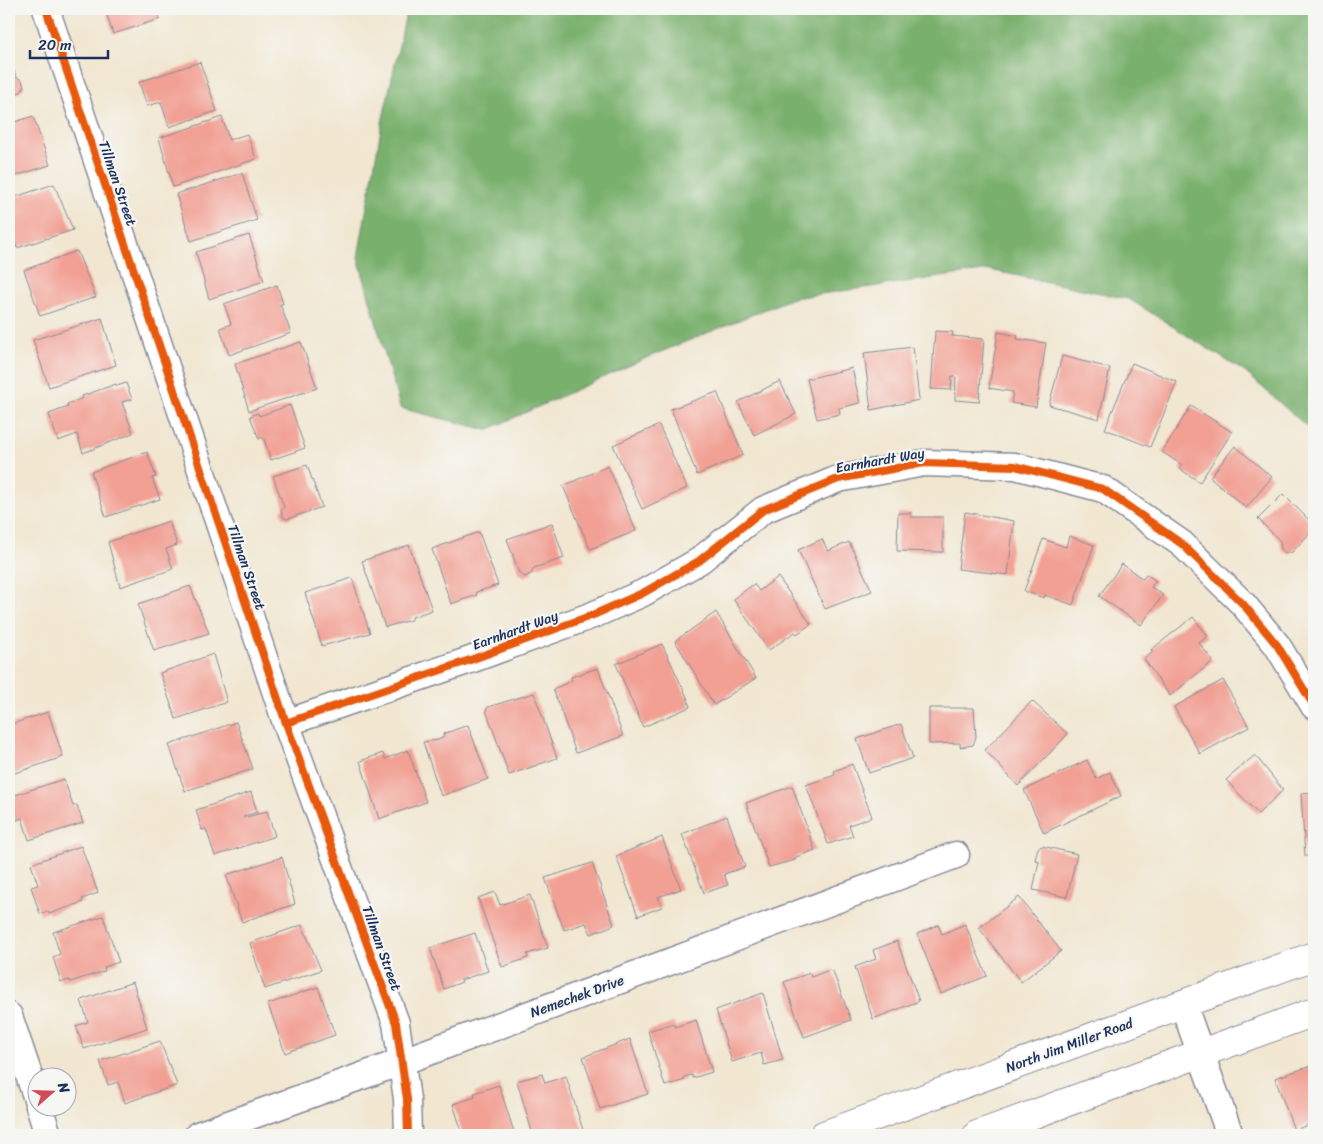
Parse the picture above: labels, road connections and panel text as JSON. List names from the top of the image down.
{
  "streets": {
    "main road": ["North Jim Miller Road"],
    "street": ["Tillman Street", "Earnhardt Way", "Nemechek Drive"]
  },
  "crossings": [
    ["Tillman Street", "Earnhardt Way"],
    ["Tillman Street", "Nemechek Drive"]
  ],
  "scale_bar": "20 m",
  "north": "right"
}
